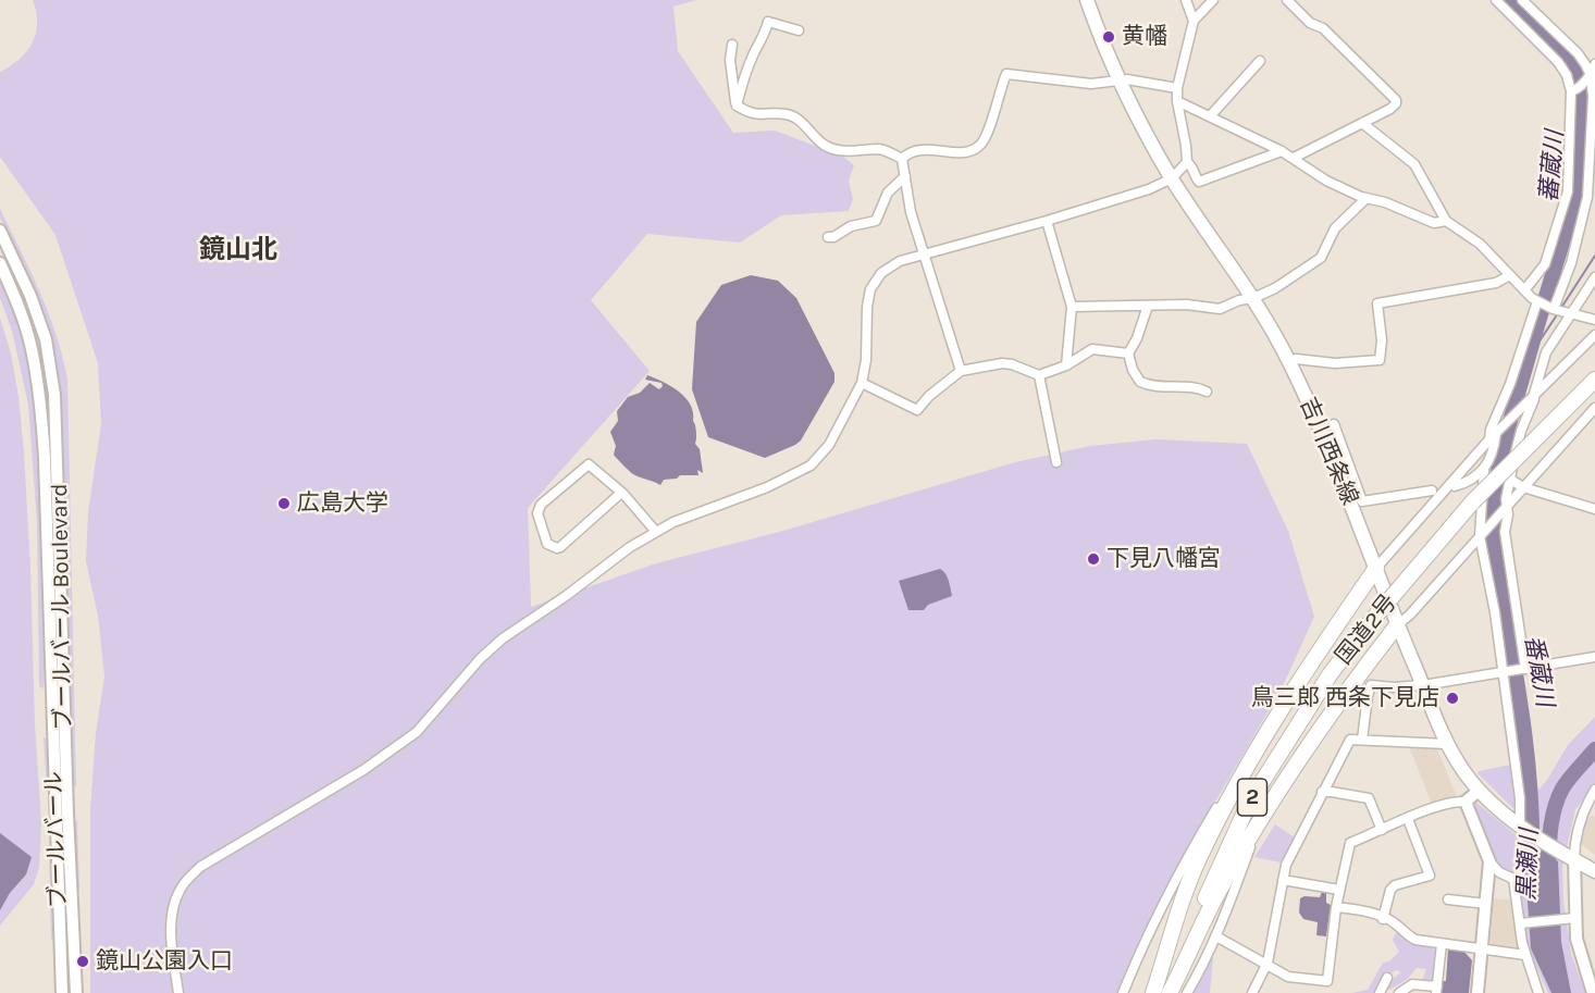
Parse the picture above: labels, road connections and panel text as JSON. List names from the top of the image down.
{
  "streets": {
    "highway": ["国道2号", "2"],
    "main road": ["吉川西条線"],
    "street": ["ブールバール Boulevard", "ブールバール"]
  },
  "districts": ["鏡山北"],
  "water": ["蕃蔵川", "番蔵川", "黒瀬川"],
  "places": [
    "黄幡",
    "広島大学",
    "下見八幡宮",
    "鳥三郎 西条下見店",
    "鏡山公園入口"
  ]
}
